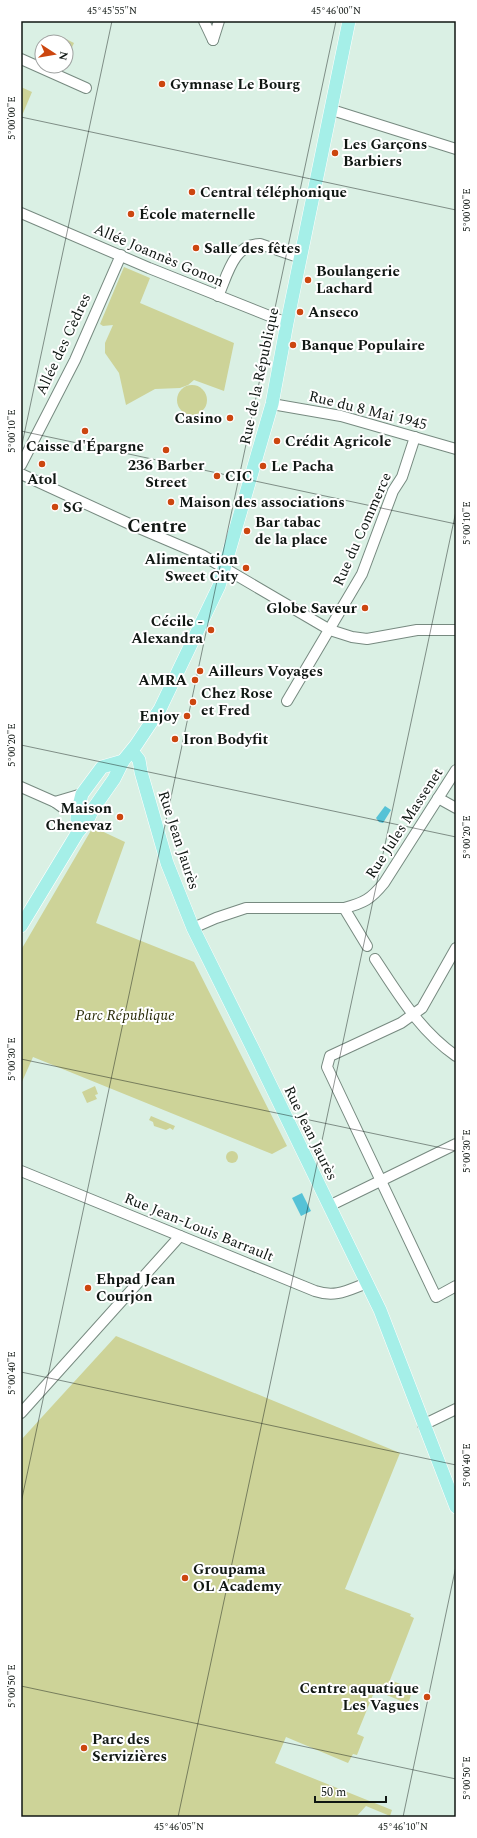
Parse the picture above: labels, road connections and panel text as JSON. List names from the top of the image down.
{
  "streets": {
    "main road": ["Rue de la République", "Rue Jean Jaurès"],
    "street": [
      "Allée Joannès Gonon",
      "Allée des Cèdres",
      "Rue du 8 Mai 1945",
      "Rue du Commerce",
      "Rue Jules Massenet",
      "Rue Jean-Louis Barrault"
    ]
  },
  "crossings": [
    ["Allée Joannès Gonon", "Allée des Cèdres"],
    ["Allée Joannès Gonon", "Rue de la République"],
    ["Rue de la République", "Rue du 8 Mai 1945"],
    ["Rue de la République", "Rue Jean Jaurès"],
    ["Rue du 8 Mai 1945", "Rue du Commerce"],
    ["Rue Jules Massenet", "Rue Jean Jaurès"],
    ["Rue Jean Jaurès", "Rue Jean-Louis Barrault"]
  ],
  "districts": ["Centre"],
  "parks": ["Parc République"],
  "places": [
    "Gymnase Le Bourg",
    "Les Garçons Barbiers",
    "Central téléphonique",
    "École maternelle",
    "Salle des fêtes",
    "Boulangerie Lachard",
    "Anseco",
    "Banque Populaire",
    "Casino",
    "Caisse d'Épargne",
    "Crédit Agricole",
    "236 Barber Street",
    "Atol",
    "Le Pacha",
    "CIC",
    "Maison des associations",
    "SG",
    "Bar tabac de la place",
    "Alimentation Sweet City",
    "Globe Saveur",
    "Cécile - Alexandra",
    "Ailleurs Voyages",
    "AMRA",
    "Chez Rose et Fred",
    "Enjoy",
    "Iron Bodyfit",
    "Maison Chenevaz",
    "Ehpad Jean Courjon",
    "Groupama OL Academy",
    "Centre aquatique Les Vagues",
    "Parc des Servizières"
  ],
  "scale_bar": "50 m",
  "north": "right",
  "coordinates": [
    "45°45'55\"N",
    "45°46'00\"N",
    "5°00'00\"E",
    "5°00'10\"E",
    "5°00'20\"E",
    "5°00'30\"E",
    "5°00'40\"E",
    "5°00'50\"E",
    "45°46'05\"N",
    "45°46'10\"N"
  ]
}
